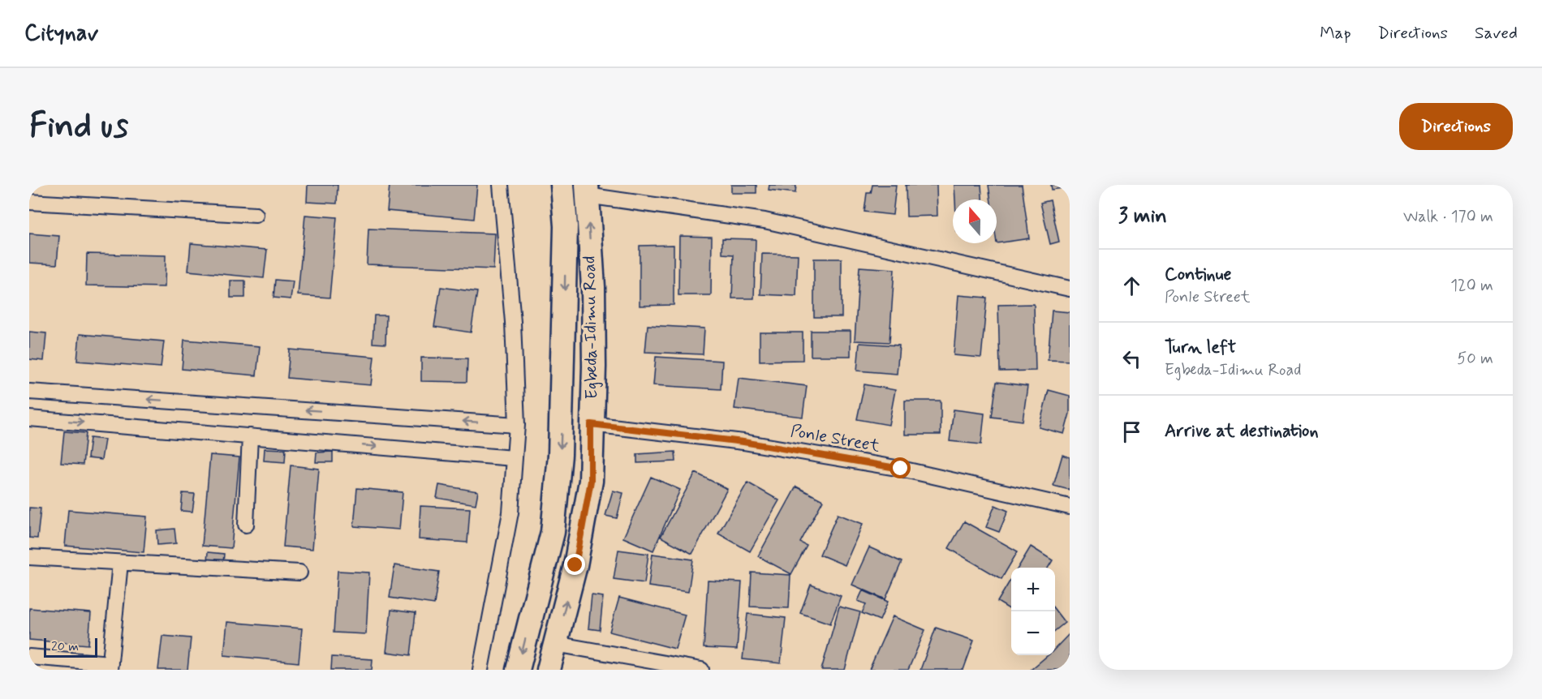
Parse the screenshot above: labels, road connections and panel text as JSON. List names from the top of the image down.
{
  "streets": {
    "main road": ["Egbeda-Idimu Road"],
    "street": ["Ponle Street"]
  },
  "crossings": [
    ["Egbeda-Idimu Road", "Ponle Street"]
  ],
  "scale_bar": "20 m",
  "north": "top",
  "page": {
    "header": "Citynav",
    "nav": ["Map", "Directions", "Saved"],
    "buttons": "Directions",
    "title": "Find us",
    "heading": ["3 min", "Walk · 170 m"],
    "list": [
      ["Continue", "Ponle Street", "120 m"],
      ["Turn left", "Egbeda-Idimu Road", "50 m"],
      "Arrive at destination"
    ],
    "map_buttons": ["+", "−"],
    "scale": "20 m"
  }
}
